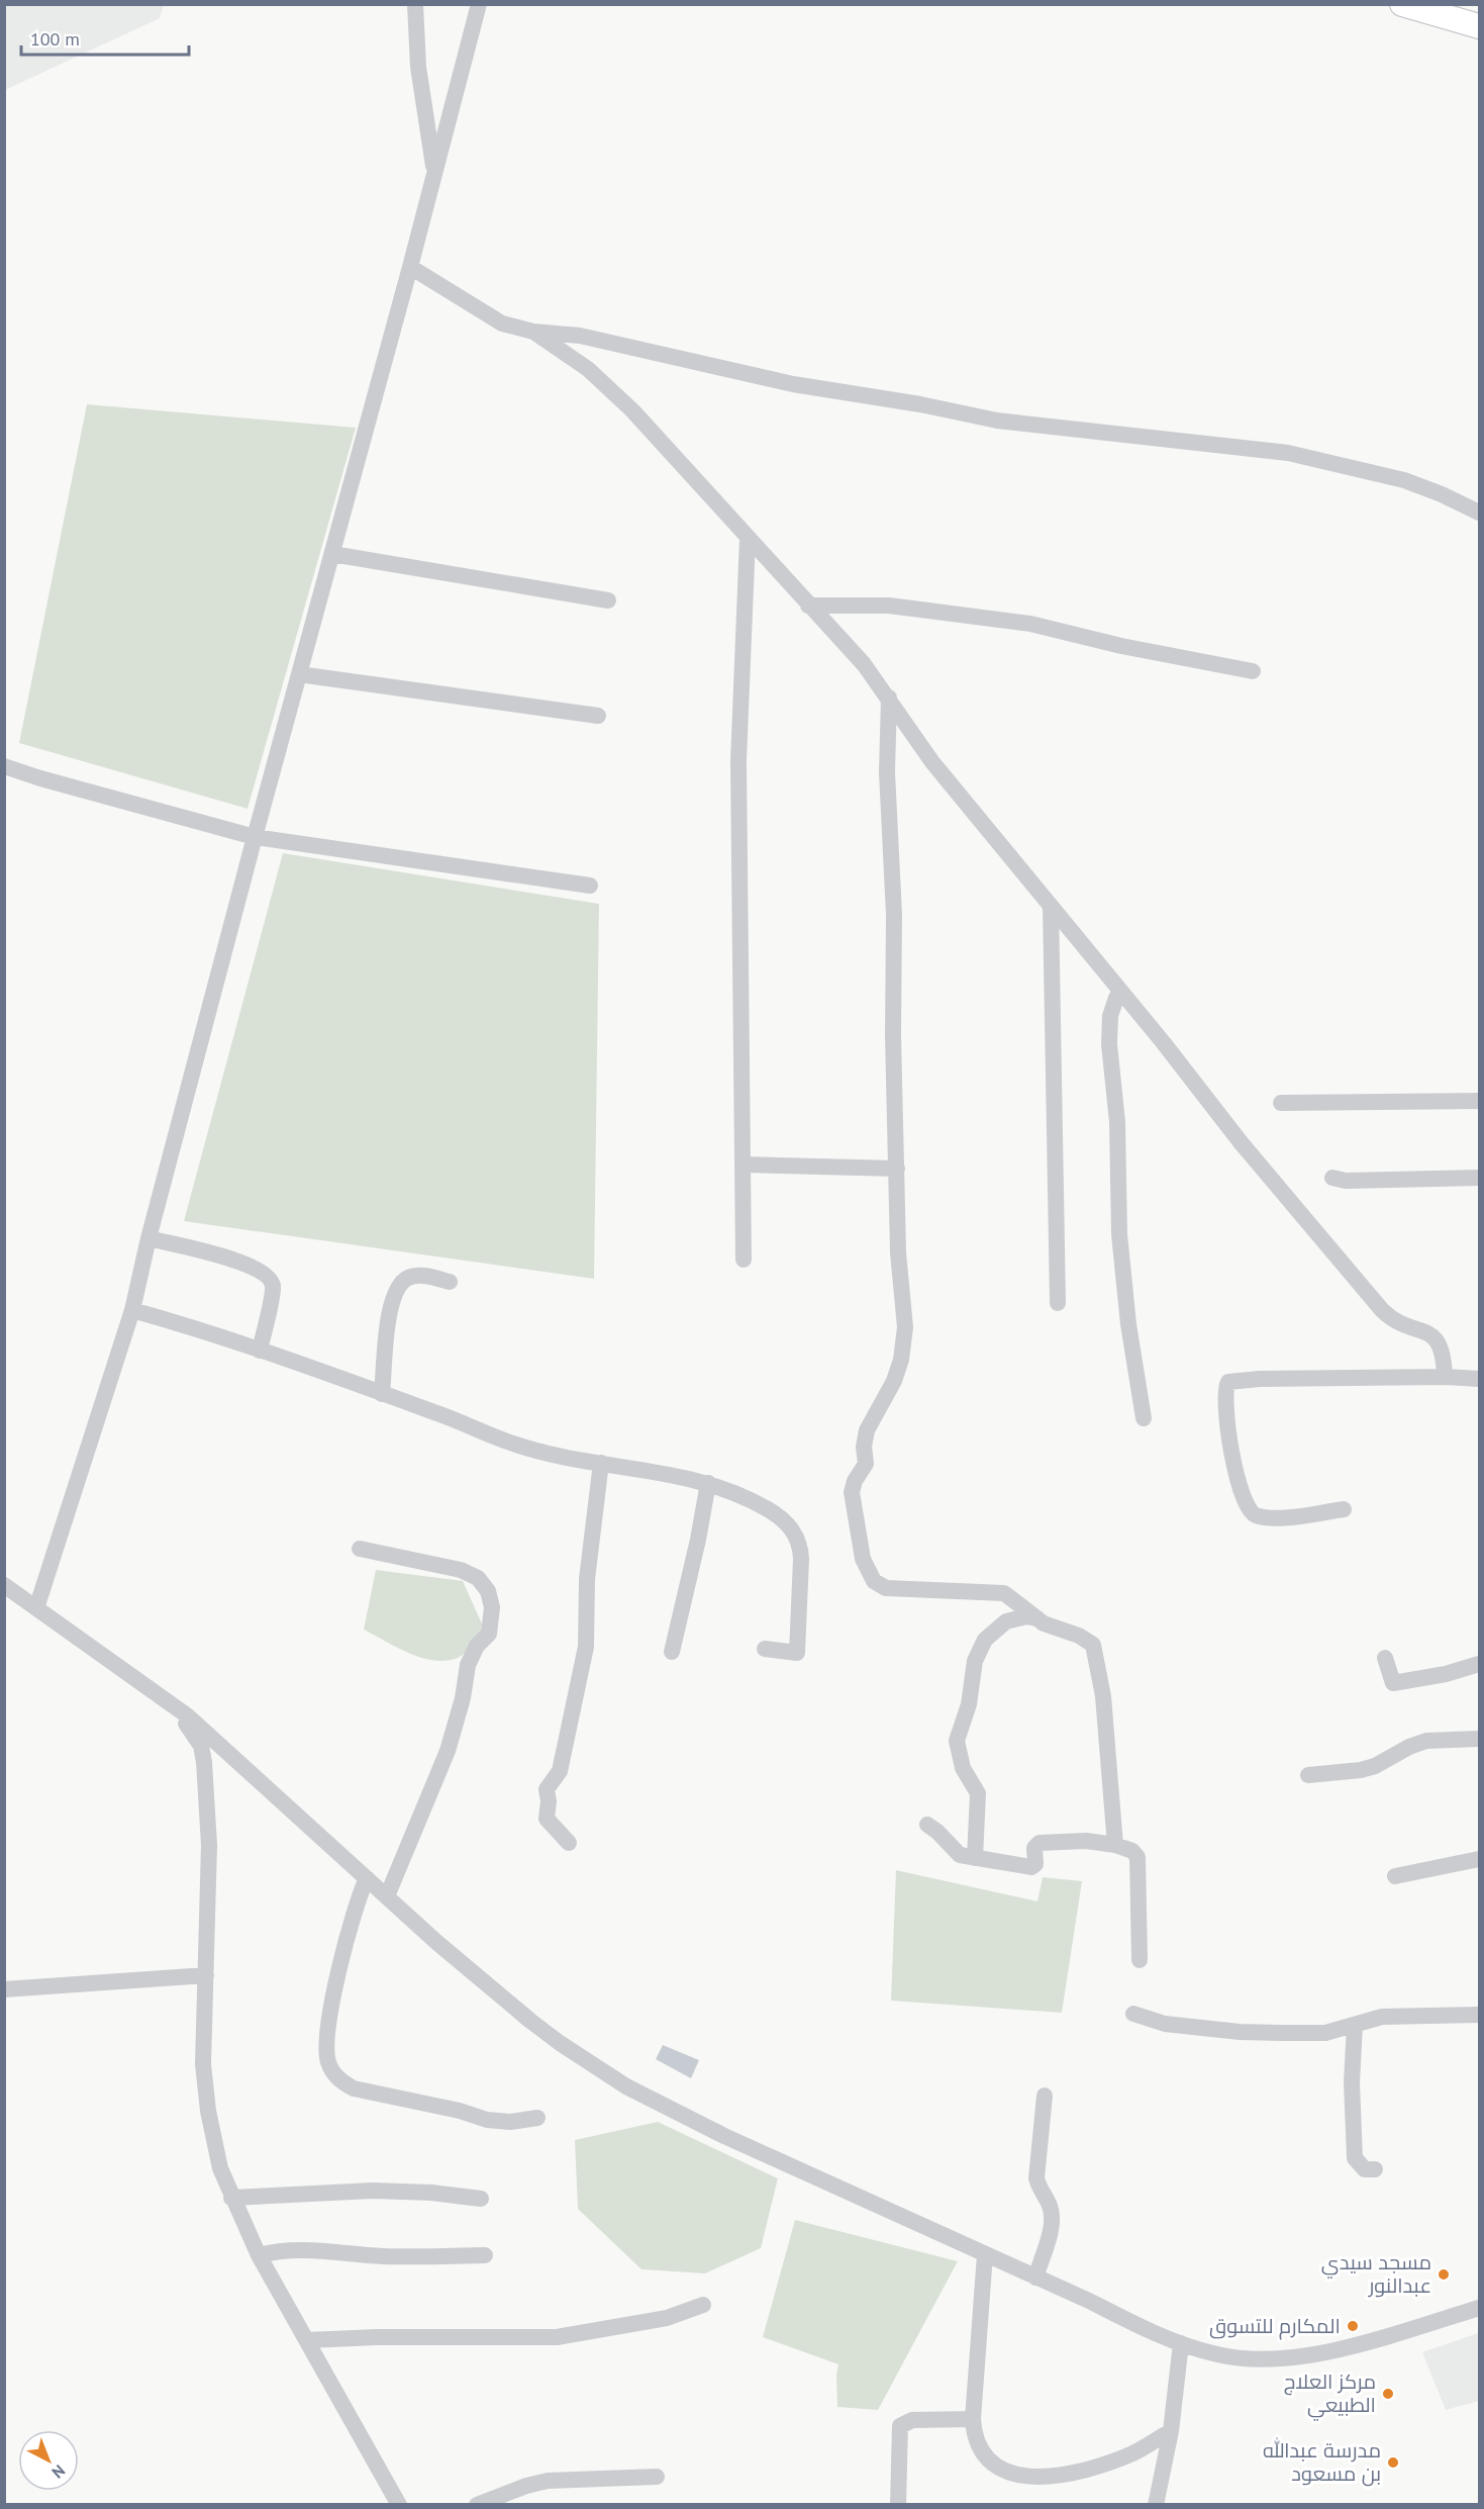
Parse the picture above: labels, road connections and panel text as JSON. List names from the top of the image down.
{
  "places": [
    "مسجد سيدي عبدالنور",
    "المكارم للتسوق",
    "مركز العلاج الطبيعي",
    "مدرسة عبدالله بن مسعود"
  ],
  "scale_bar": "100 m",
  "north": "bottom right"
}
